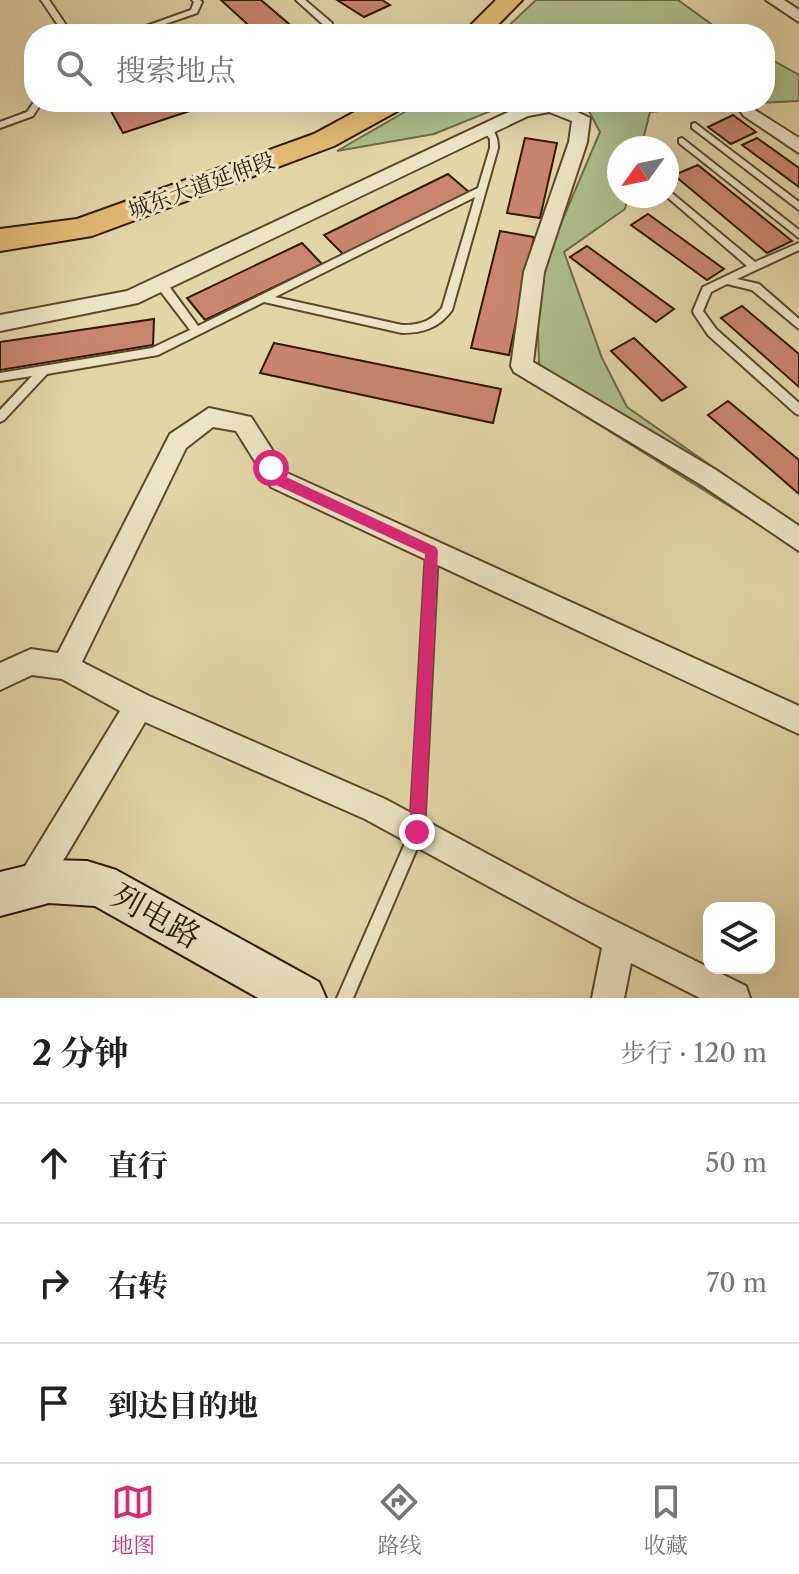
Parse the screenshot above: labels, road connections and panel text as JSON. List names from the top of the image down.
{
  "streets": {
    "main road": ["城东大道延伸段"],
    "street": ["列电路"]
  },
  "north": "bottom left",
  "page": {
    "search": "搜索地点",
    "heading": ["2 分钟", "步行 · 120 m"],
    "list": [
      ["直行", "50 m"],
      ["右转", "70 m"],
      "到达目的地"
    ],
    "nav": ["地图", "路线", "收藏"]
  }
}
